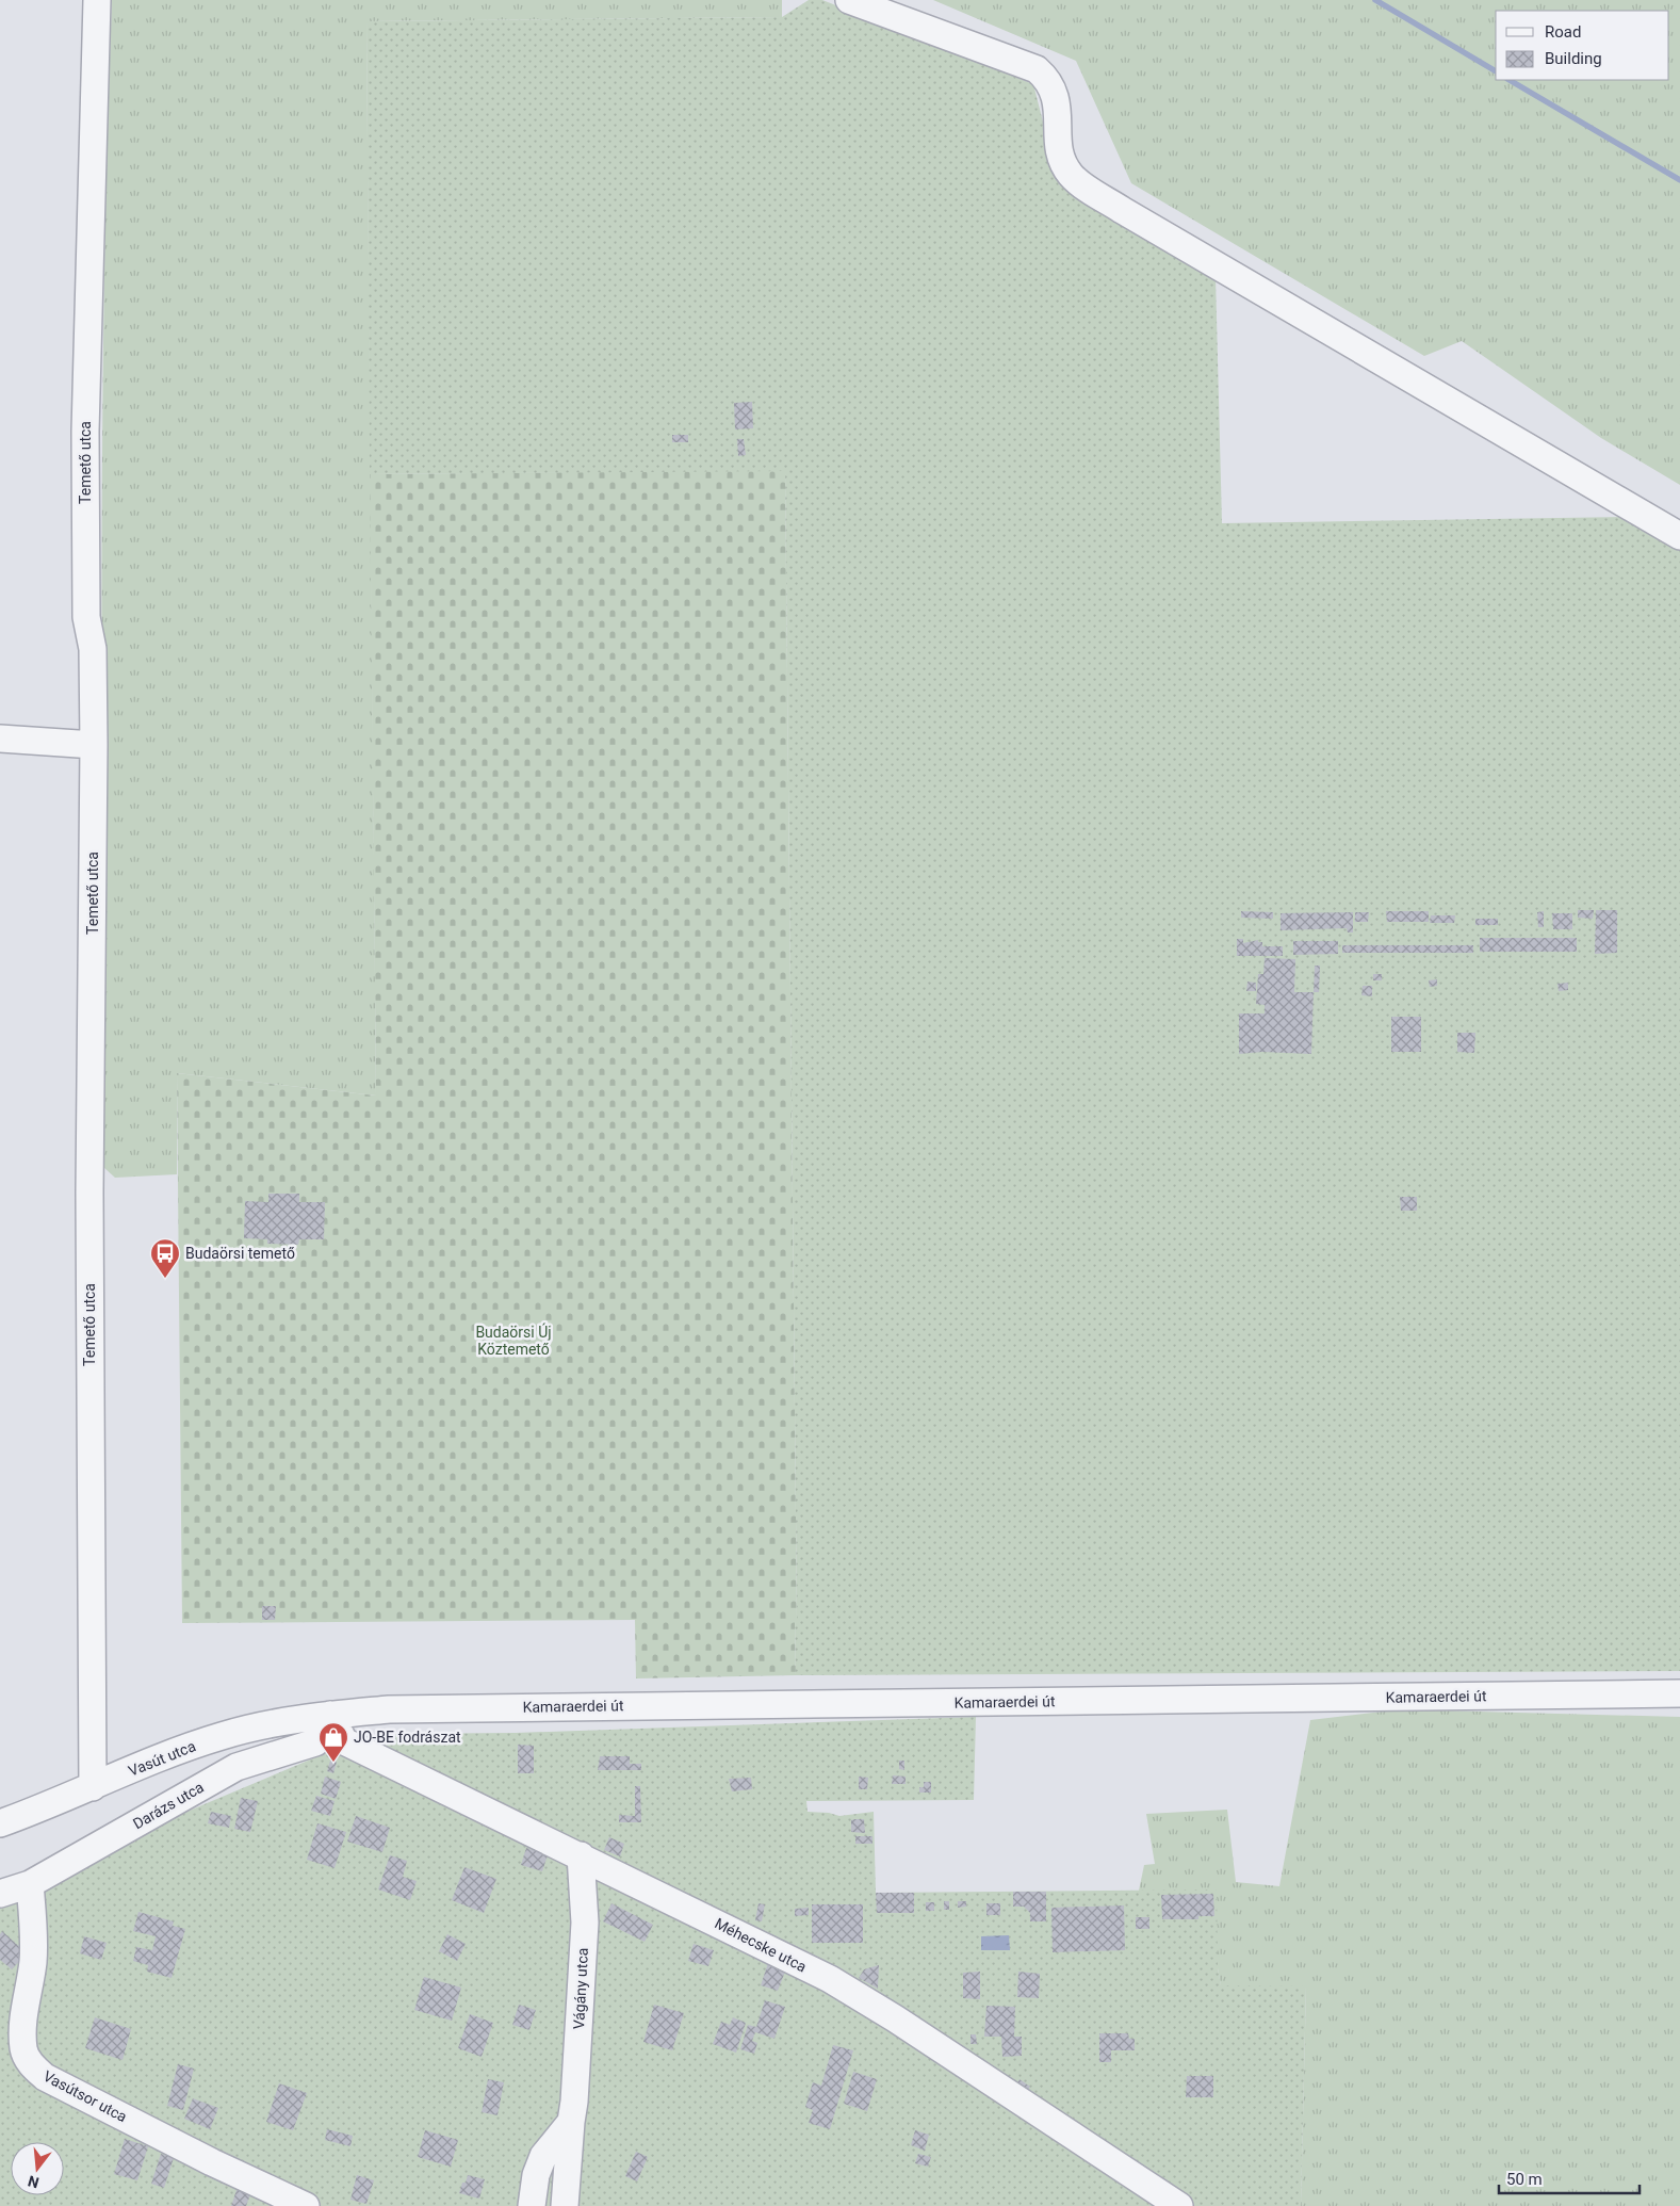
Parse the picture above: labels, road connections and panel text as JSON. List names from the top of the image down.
{
  "streets": {
    "street": [
      "Temető utca",
      "Kamaraerdei út",
      "Vasút utca",
      "Darázs utca",
      "Méhecske utca",
      "Vágány utca",
      "Vasútsor utca"
    ]
  },
  "crossings": [
    ["Temető utca", "Vasút utca"],
    ["Kamaraerdei út", "Vasút utca"],
    ["Kamaraerdei út", "Darázs utca"],
    ["Kamaraerdei út", "Méhecske utca"],
    ["Vasút utca", "Darázs utca"],
    ["Vasút utca", "Méhecske utca"],
    ["Darázs utca", "Méhecske utca"],
    ["Darázs utca", "Vasútsor utca"],
    ["Méhecske utca", "Vágány utca"]
  ],
  "parks": ["Budaörsi Új Köztemető"],
  "places": {
    "bus stop": ["Budaörsi temető"],
    "shop": ["JO-BE fodrászat"]
  },
  "legend": ["Road", "Building"],
  "scale_bar": "50 m",
  "north": "bottom"
}
